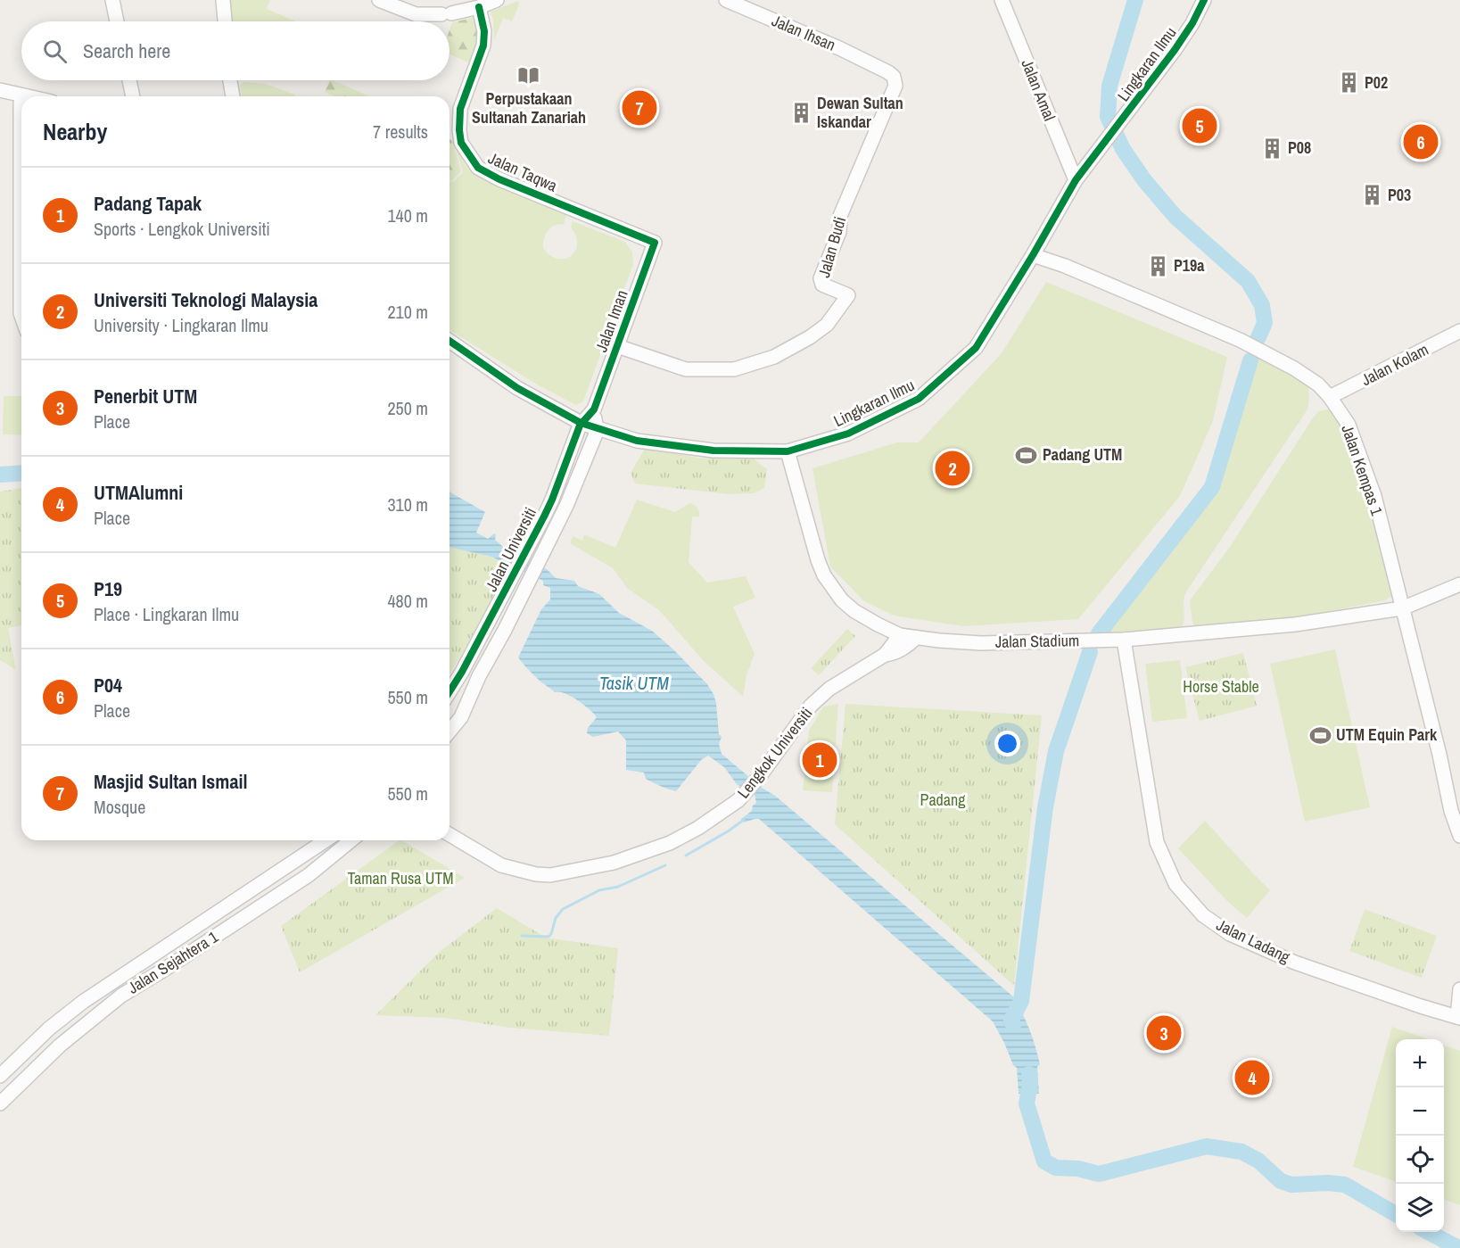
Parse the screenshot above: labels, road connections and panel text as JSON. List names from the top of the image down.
{
  "streets": {
    "street": [
      "Jalan Ihsan",
      "Lingkaran Ilmu",
      "Jalan Amal",
      "Jalan Taqwa",
      "Jalan Budi",
      "Jalan Iman",
      "Jalan Kolam",
      "Jalan Kempas 1",
      "Jalan Universiti",
      "Jalan Stadium",
      "Lengkok Universiti",
      "Jalan Ladang",
      "Jalan Sejahtera 1"
    ]
  },
  "crossings": [
    ["Jalan Ihsan", "Jalan Budi"],
    ["Lingkaran Ilmu", "Jalan Amal"],
    ["Lingkaran Ilmu", "Jalan Kempas 1"],
    ["Lingkaran Ilmu", "Jalan Universiti"],
    ["Lingkaran Ilmu", "Jalan Stadium"],
    ["Jalan Taqwa", "Jalan Iman"],
    ["Jalan Budi", "Jalan Iman"],
    ["Jalan Iman", "Jalan Universiti"],
    ["Jalan Kolam", "Jalan Kempas 1"],
    ["Jalan Kempas 1", "Jalan Stadium"],
    ["Jalan Stadium", "Lengkok Universiti"],
    ["Jalan Stadium", "Jalan Ladang"]
  ],
  "water": ["Tasik UTM"],
  "parks": ["Horse Stable", "Padang", "Taman Rusa UTM"],
  "places": {
    "library": ["Perpustakaan Sultanah Zanariah"],
    "building": [
      "P02",
      "Dewan Sultan Iskandar",
      "P08",
      "P03",
      "P19a"
    ],
    "sports": ["Padang UTM", "UTM Equin Park"]
  },
  "page": {
    "search": "Search here",
    "pins": [
      "7",
      "5",
      "6",
      "2",
      "1",
      "3",
      "4"
    ],
    "heading": ["Nearby", "7 results"],
    "list": [
      {
        "mark": "1",
        "name": "Padang Tapak",
        "note": "Sports · Lengkok Universiti",
        "value": "140 m"
      },
      {
        "mark": "2",
        "name": "Universiti Teknologi Malaysia",
        "note": "University · Lingkaran Ilmu",
        "value": "210 m"
      },
      {
        "mark": "3",
        "name": "Penerbit UTM",
        "note": "Place",
        "value": "250 m"
      },
      {
        "mark": "4",
        "name": "UTMAlumni",
        "note": "Place",
        "value": "310 m"
      },
      {
        "mark": "5",
        "name": "P19",
        "note": "Place · Lingkaran Ilmu",
        "value": "480 m"
      },
      {
        "mark": "6",
        "name": "P04",
        "note": "Place",
        "value": "550 m"
      },
      {
        "mark": "7",
        "name": "Masjid Sultan Ismail",
        "note": "Mosque",
        "value": "550 m"
      }
    ],
    "map_buttons": ["+", "−"]
  }
}
